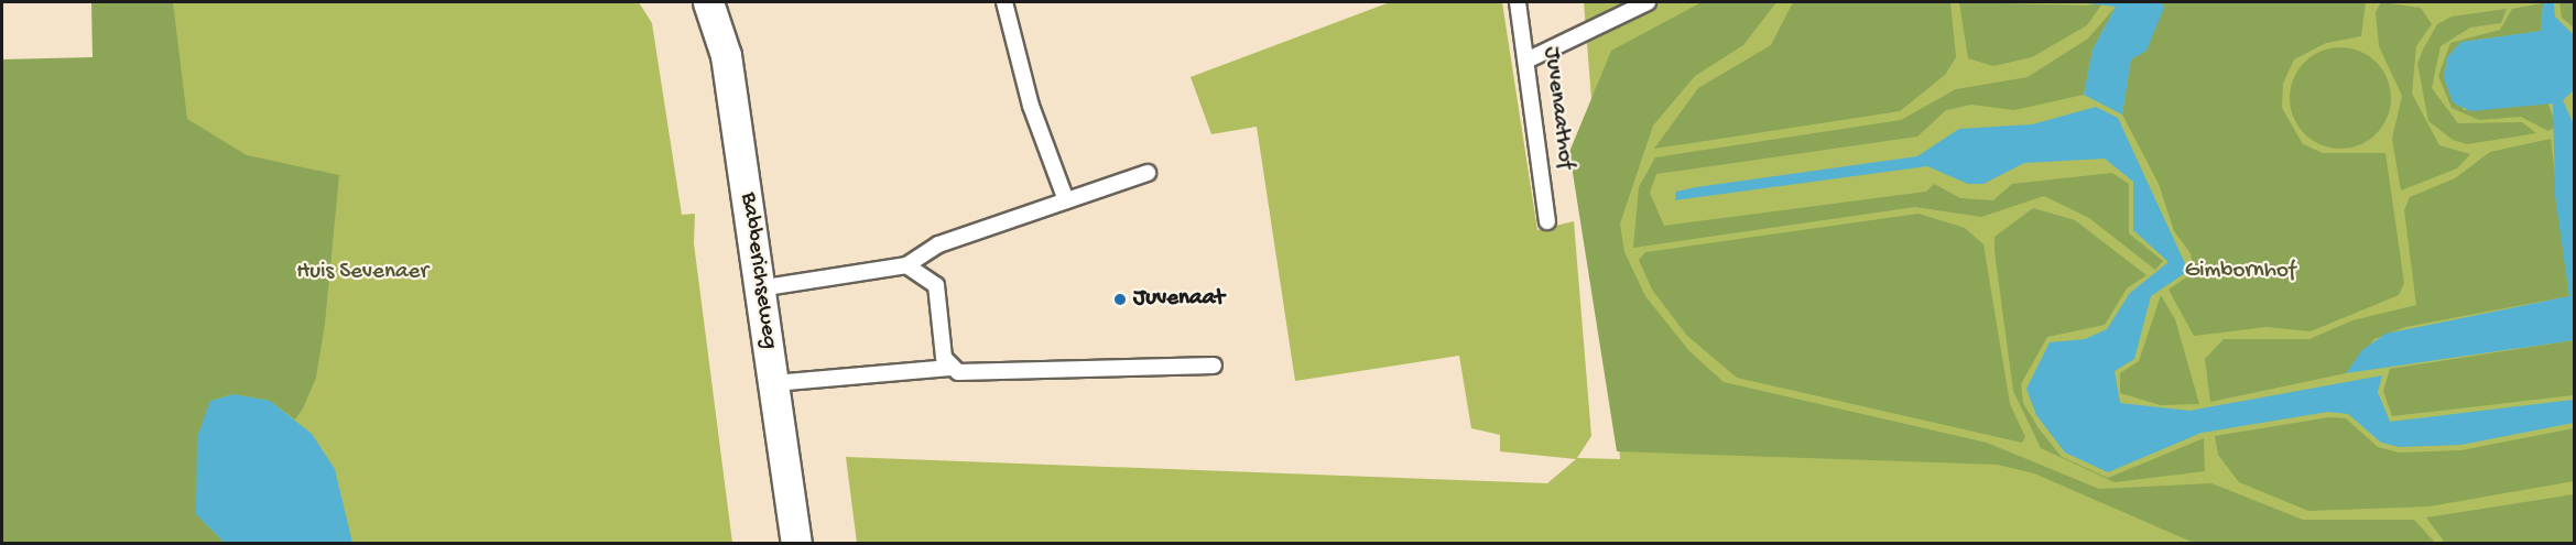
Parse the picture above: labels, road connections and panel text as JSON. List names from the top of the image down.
{
  "streets": {
    "street": ["Babberichseweg"],
    "lane": ["Juvenaathof"]
  },
  "parks": ["Gimbornhof", "Huis Sevenaer"],
  "places": ["Juvenaat"]
}
